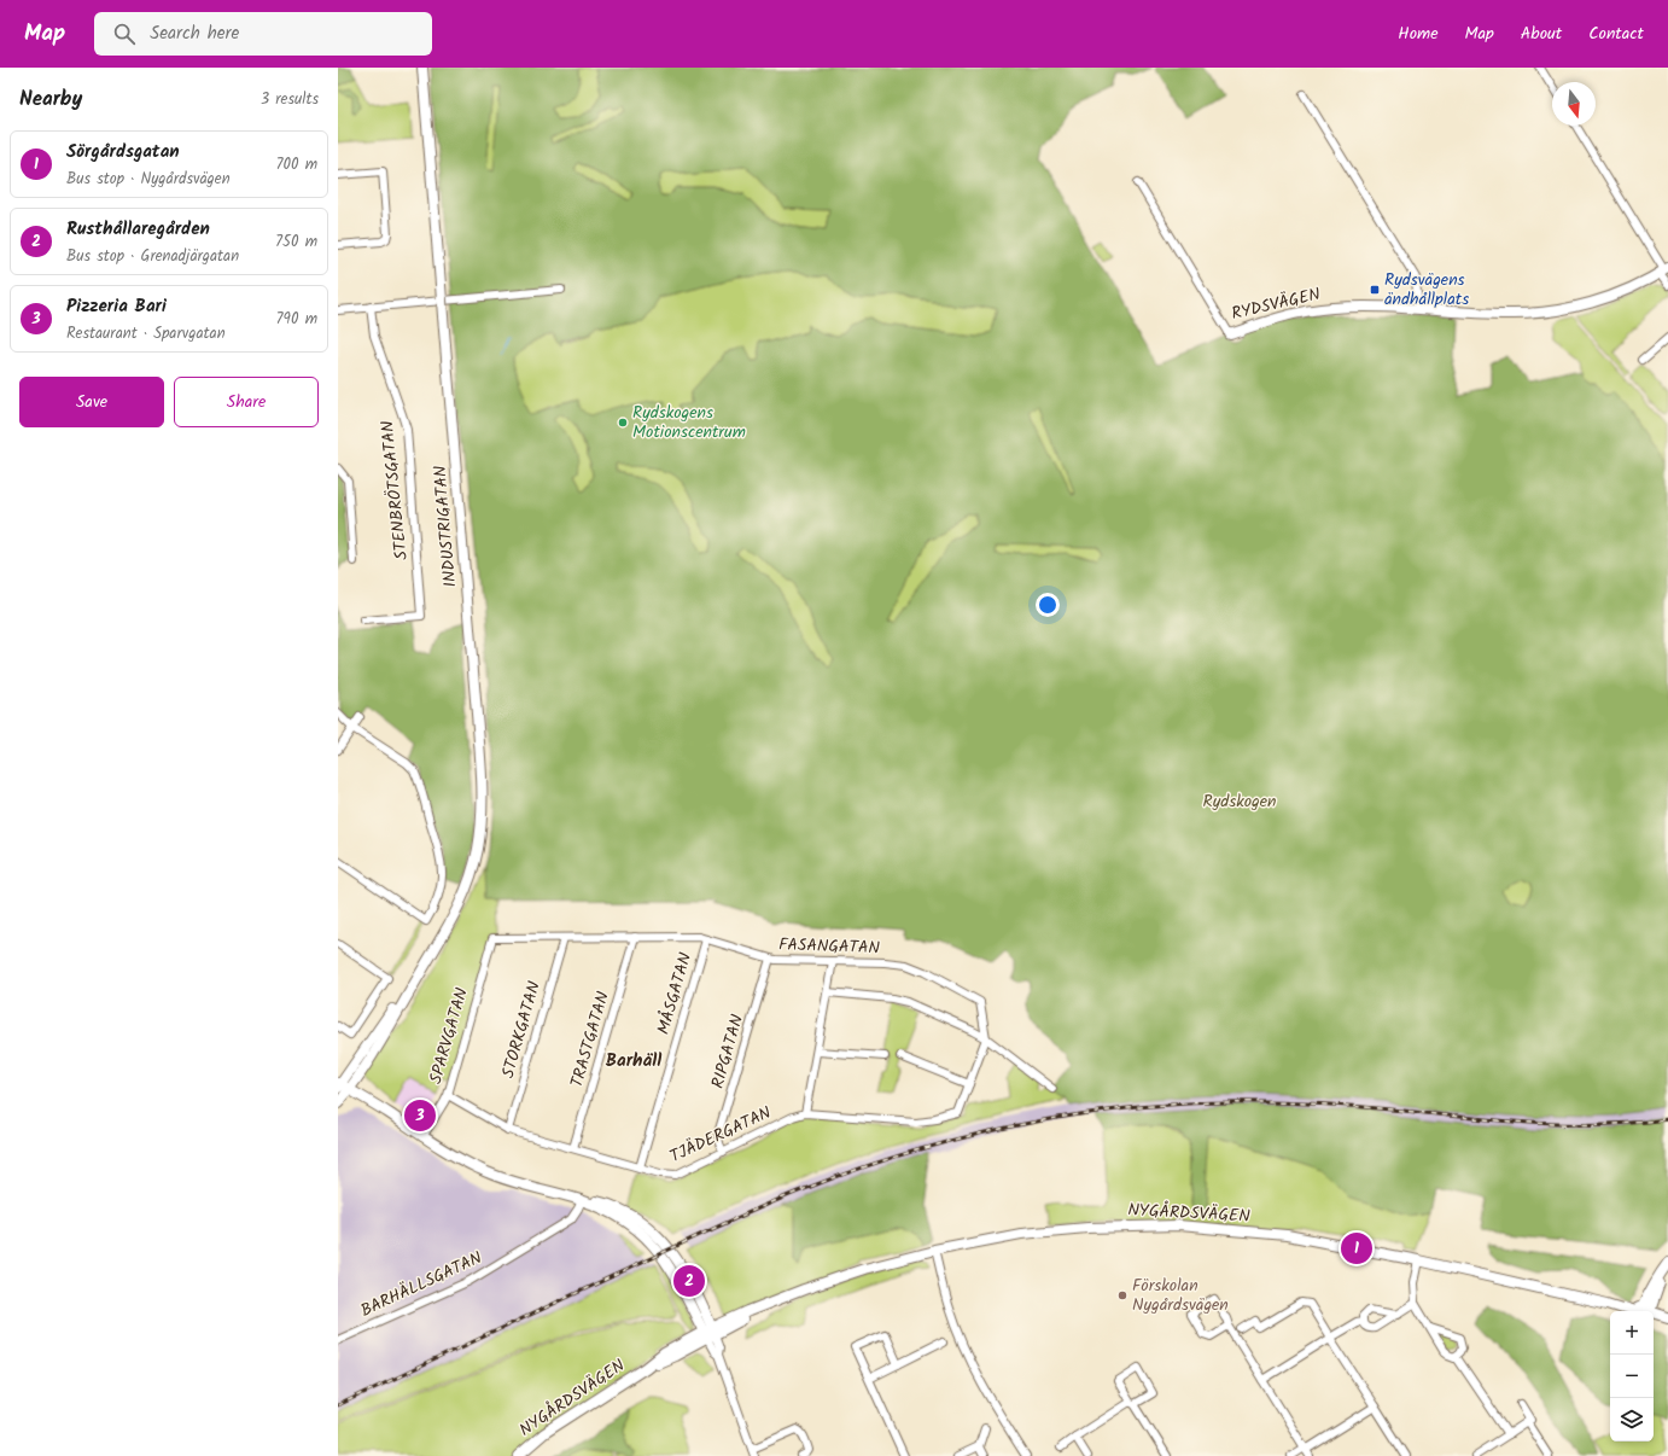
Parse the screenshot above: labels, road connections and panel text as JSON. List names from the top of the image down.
{
  "streets": {
    "street": [
      "RYDSVÄGEN",
      "STENBRÖTSGATAN",
      "INDUSTRIGATAN",
      "FASANGATAN",
      "MÅSGATAN",
      "STORKGATAN",
      "SPARVGATAN",
      "TRASTGATAN",
      "RIPGATAN",
      "TJÄDERGATAN",
      "NYGÅRDSVÄGEN",
      "BARHÄLLSGATAN"
    ]
  },
  "crossings": [
    ["FASANGATAN", "MÅSGATAN"],
    ["FASANGATAN", "STORKGATAN"],
    ["FASANGATAN", "SPARVGATAN"],
    ["FASANGATAN", "TRASTGATAN"],
    ["FASANGATAN", "RIPGATAN"],
    ["FASANGATAN", "TJÄDERGATAN"],
    ["MÅSGATAN", "TJÄDERGATAN"],
    ["STORKGATAN", "TJÄDERGATAN"],
    ["SPARVGATAN", "TJÄDERGATAN"],
    ["TRASTGATAN", "TJÄDERGATAN"],
    ["RIPGATAN", "TJÄDERGATAN"]
  ],
  "districts": ["Barhäll"],
  "parks": ["Rydskogen"],
  "places": {
    "transit": ["Rydsvägens ändhållplats"],
    "other": ["Rydskogens Motionscentrum", "Förskolan Nygårdsvägen"]
  },
  "north": "bottom",
  "page": {
    "header": "Map",
    "search": "Search here",
    "nav": [
      "Home",
      "Map",
      "About",
      "Contact"
    ],
    "heading": ["Nearby", "3 results"],
    "list": [
      {
        "mark": "1",
        "name": "Sörgårdsgatan",
        "note": "Bus stop · Nygårdsvägen",
        "value": "700 m"
      },
      {
        "mark": "2",
        "name": "Rusthållaregården",
        "note": "Bus stop · Grenadjärgatan",
        "value": "750 m"
      },
      {
        "mark": "3",
        "name": "Pizzeria Bari",
        "note": "Restaurant · Sparvgatan",
        "value": "790 m"
      }
    ],
    "buttons": ["Save", "Share"],
    "pins": ["3", "1", "2"],
    "map_buttons": ["+", "−"]
  }
}
